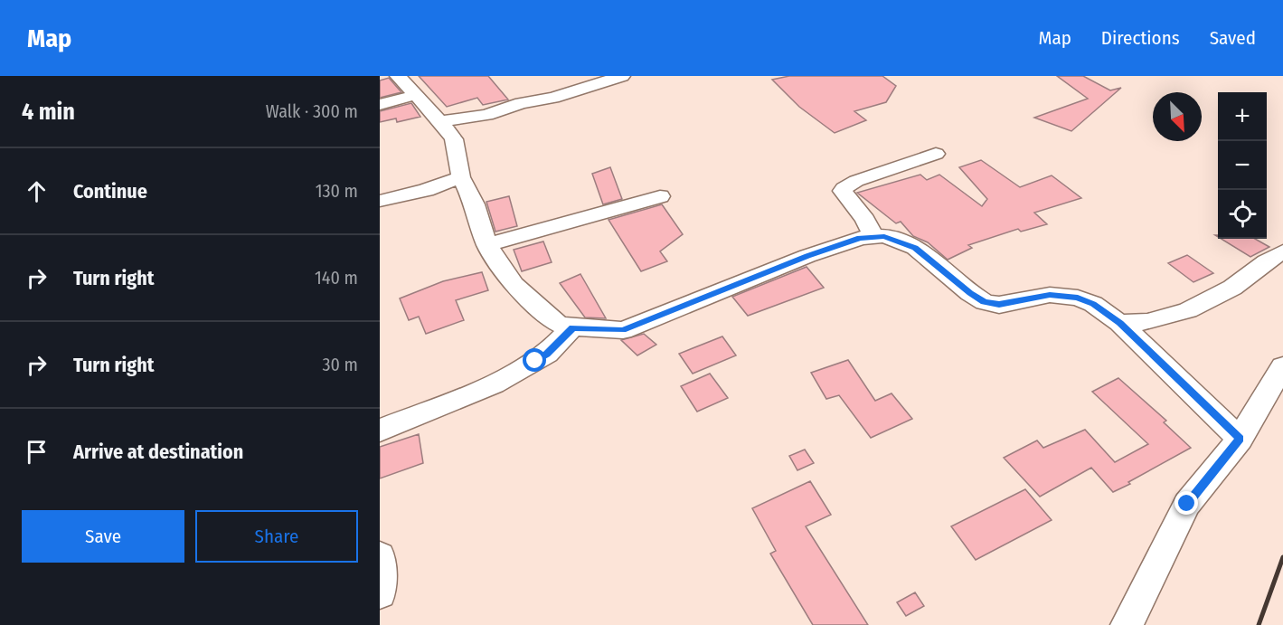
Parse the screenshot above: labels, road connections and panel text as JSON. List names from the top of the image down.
{
  "north": "bottom right",
  "page": {
    "header": "Map",
    "nav": ["Map", "Directions", "Saved"],
    "heading": ["4 min", "Walk · 300 m"],
    "map_buttons": ["+", "−"],
    "list": [
      ["Continue", "130 m"],
      ["Turn right", "140 m"],
      ["Turn right", "30 m"],
      "Arrive at destination"
    ],
    "buttons": ["Save", "Share"]
  }
}
